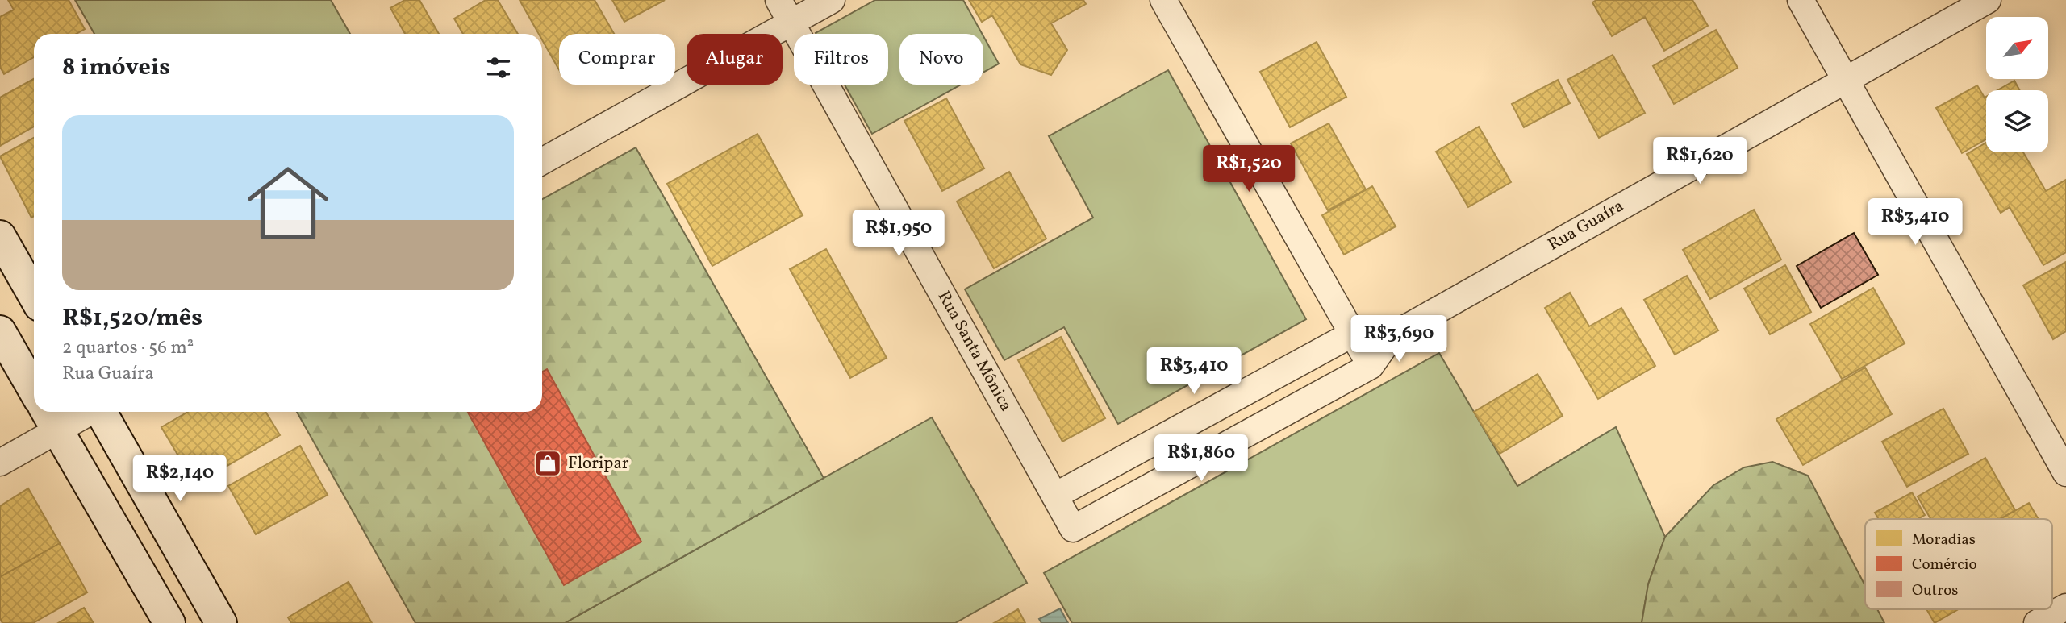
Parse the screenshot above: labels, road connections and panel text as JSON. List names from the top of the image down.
{
  "streets": {
    "street": ["Rua Guaíra", "Rua Santa Mônica"]
  },
  "crossings": [
    ["Rua Guaíra", "Rua Santa Mônica"]
  ],
  "places": {
    "shop": ["Floripar"]
  },
  "legend": ["Moradias", "Comércio", "Outros"],
  "north": "top right",
  "page": {
    "chip": [
      "Comprar",
      "Alugar",
      "Filtros",
      "Novo"
    ],
    "heading": "8 imóveis",
    "list": [
      {
        "name": "R$1,520/mês",
        "note": "2 quartos · 56 m² · Rua Guaíra"
      }
    ],
    "price": [
      "R$1,620",
      "R$1,520",
      "R$3,410",
      "R$1,950",
      "R$3,690",
      "R$3,410",
      "R$1,860",
      "R$2,140"
    ]
  }
}
